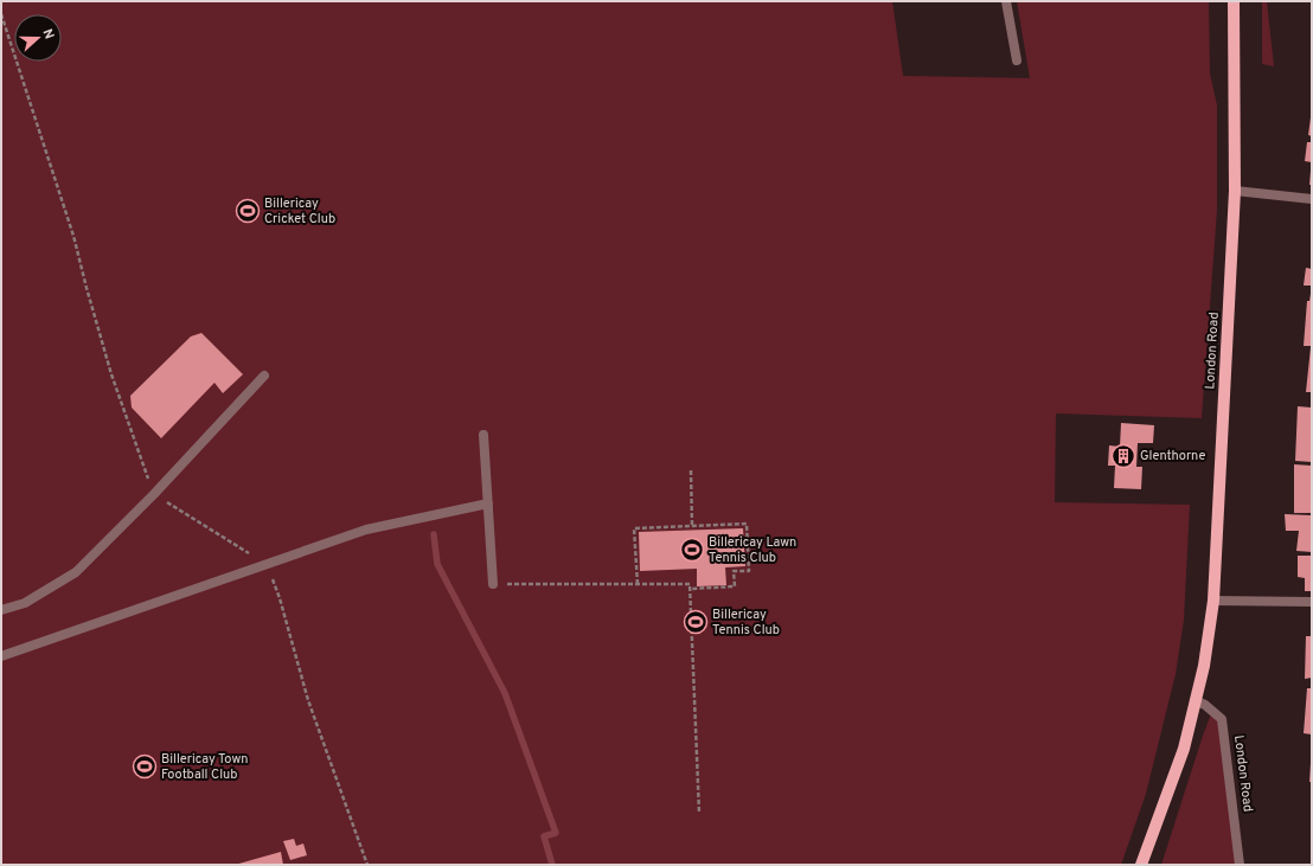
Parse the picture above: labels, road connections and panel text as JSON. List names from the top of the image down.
{
  "streets": {
    "main road": ["London Road"]
  },
  "places": {
    "sports": [
      "Billericay Cricket Club",
      "Billericay Lawn Tennis Club",
      "Billericay Tennis Club",
      "Billericay Town Football Club"
    ],
    "building": ["Glenthorne"]
  },
  "north": "right"
}
